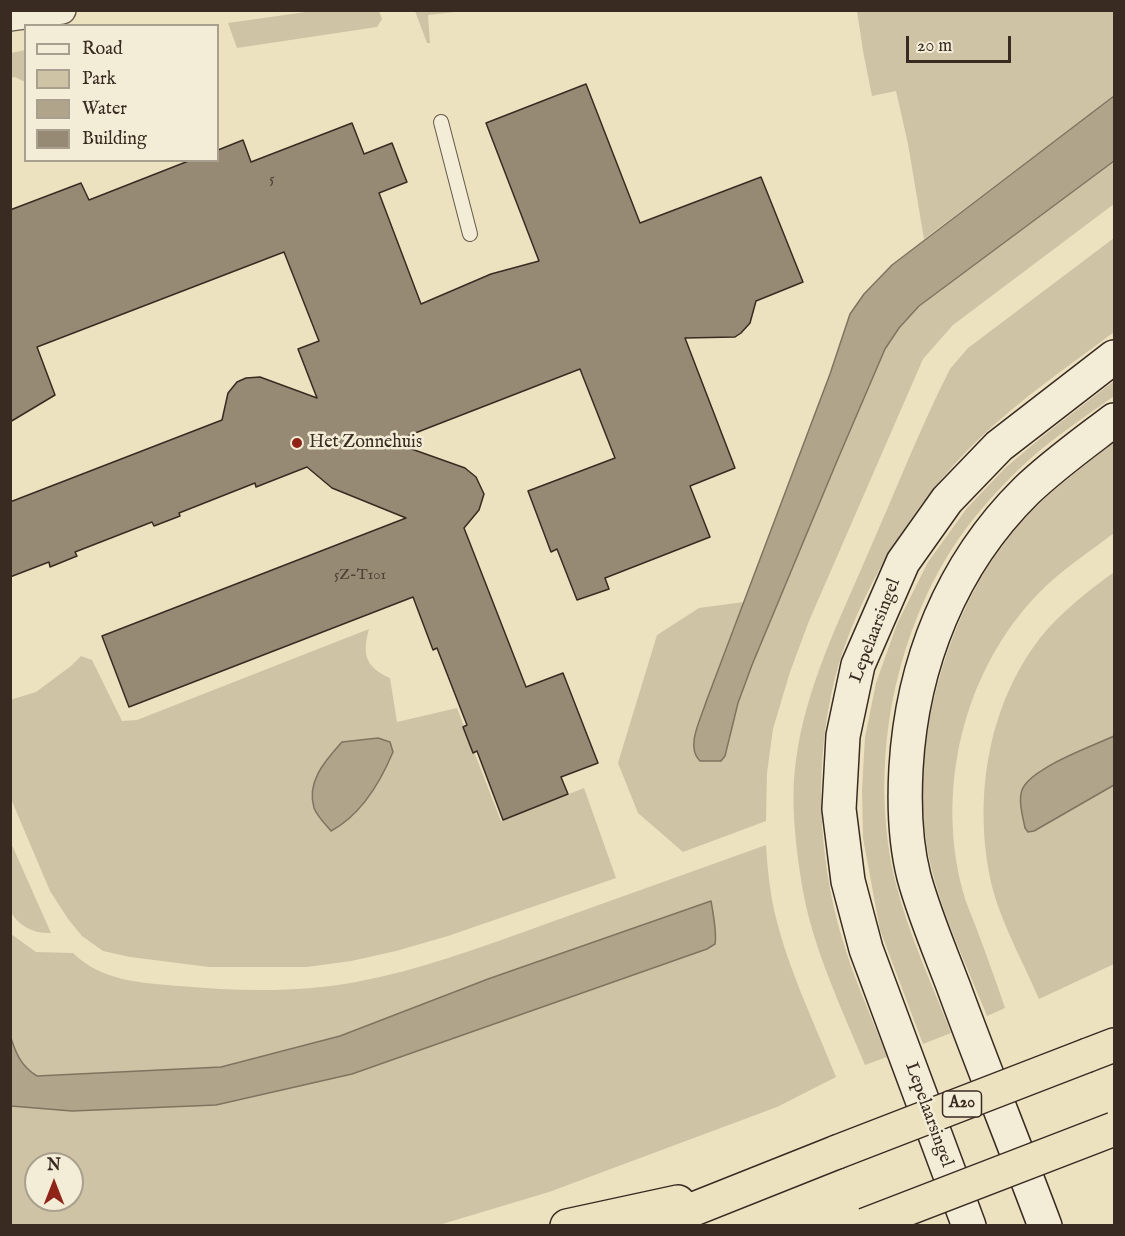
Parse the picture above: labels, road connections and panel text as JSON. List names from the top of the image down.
{
  "streets": {
    "highway": ["A20"],
    "street": ["Lepelaarsingel"]
  },
  "places": ["Het Zonnehuis"],
  "house_numbers": ["5", "5Z-T101"],
  "legend": [
    "Road",
    "Park",
    "Water",
    "Building"
  ],
  "scale_bar": "20 m",
  "north": "top"
}
